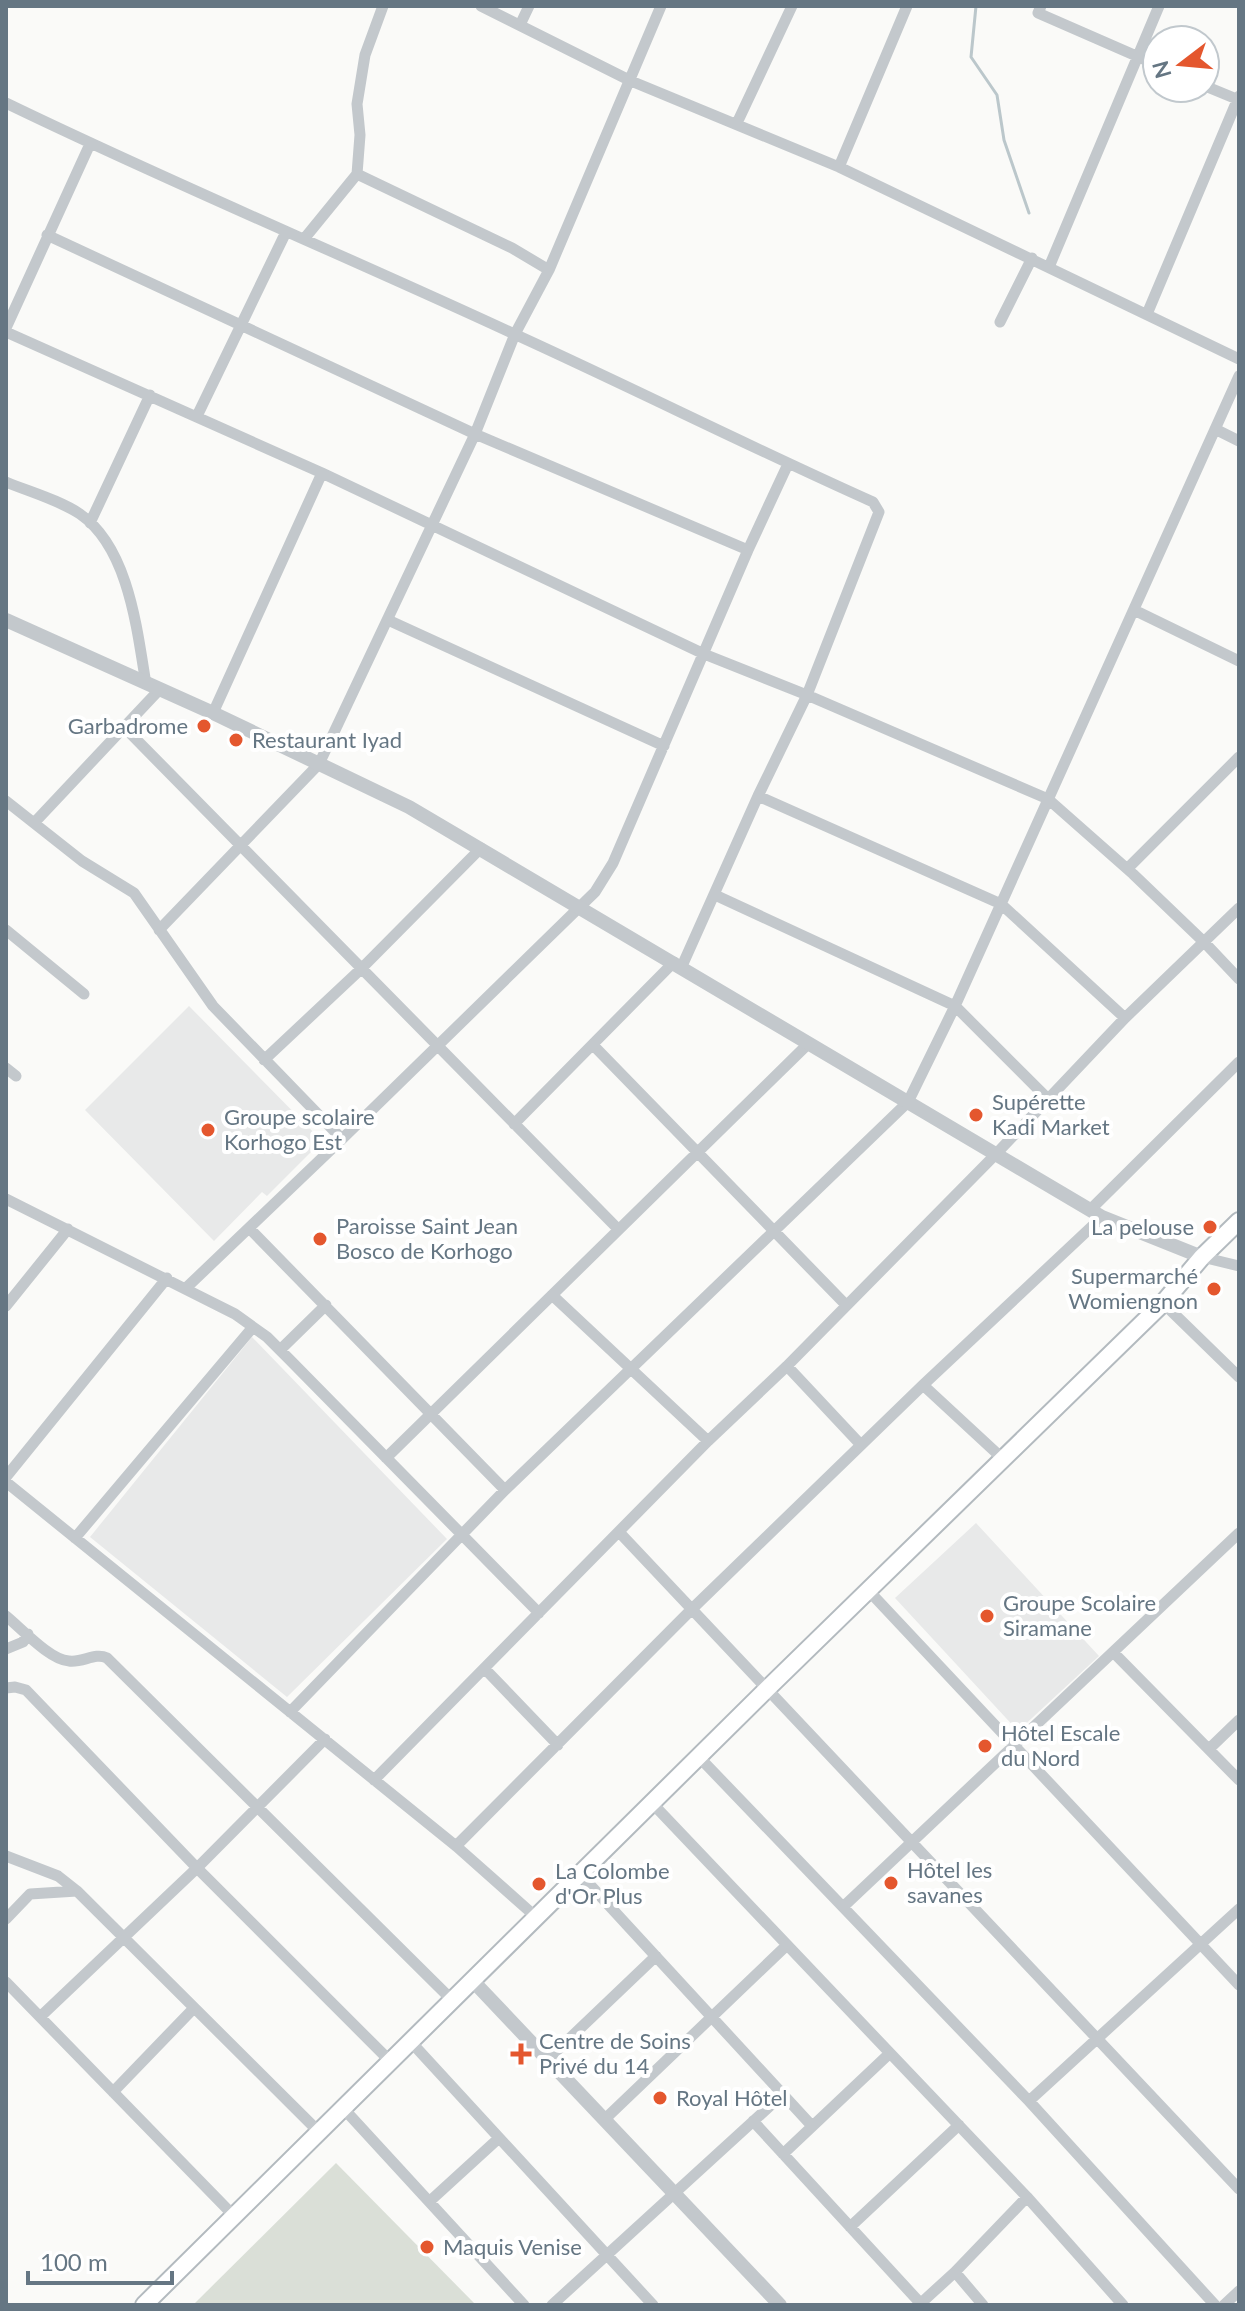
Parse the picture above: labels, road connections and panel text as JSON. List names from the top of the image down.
{
  "places": {
    "other": [
      "Garbadrome",
      "Restaurant Iyad",
      "Supérette Kadi Market",
      "Groupe scolaire Korhogo Est",
      "La pelouse",
      "Paroisse Saint Jean Bosco de Korhogo",
      "Supermarché Womiengnon",
      "Groupe Scolaire Siramane",
      "Hôtel Escale du Nord",
      "Hôtel les savanes",
      "La Colombe d'Or Plus",
      "Royal Hôtel",
      "Maquis Venise"
    ],
    "health": ["Centre de Soins Privé du 14"]
  },
  "scale_bar": "100 m",
  "north": "left"
}
